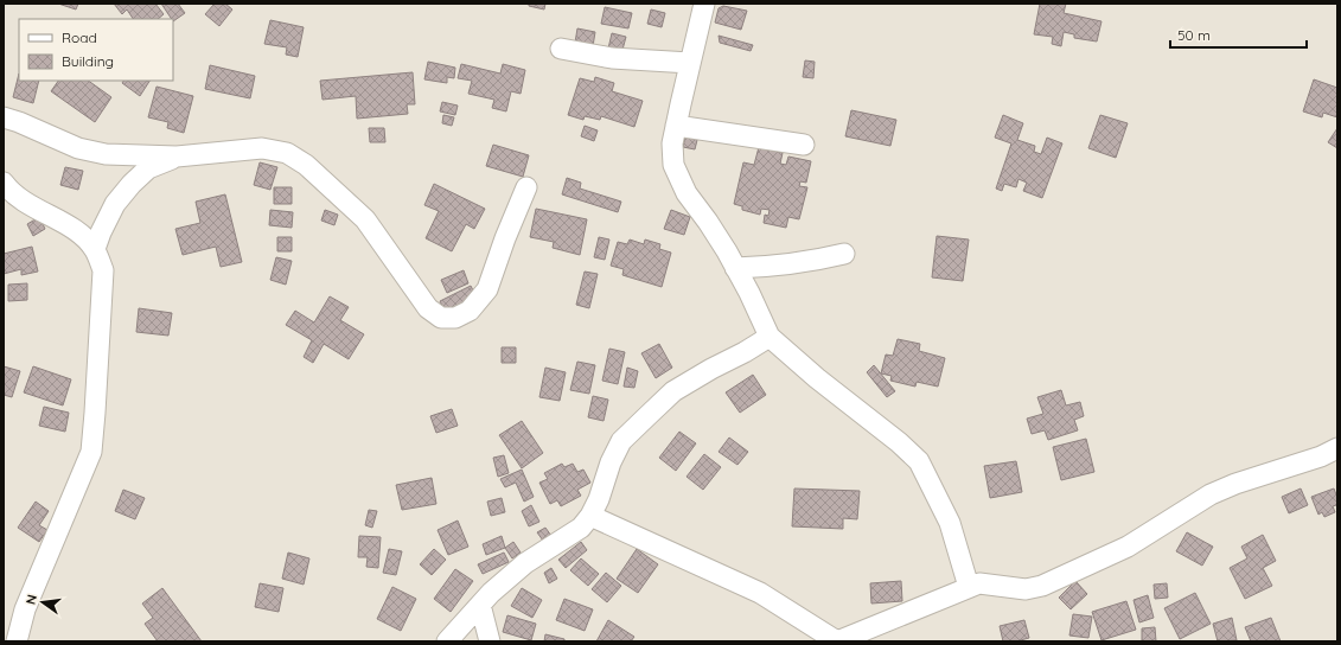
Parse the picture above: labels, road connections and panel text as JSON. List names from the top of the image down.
{
  "legend": ["Road", "Building"],
  "scale_bar": "50 m",
  "north": "left"
}
